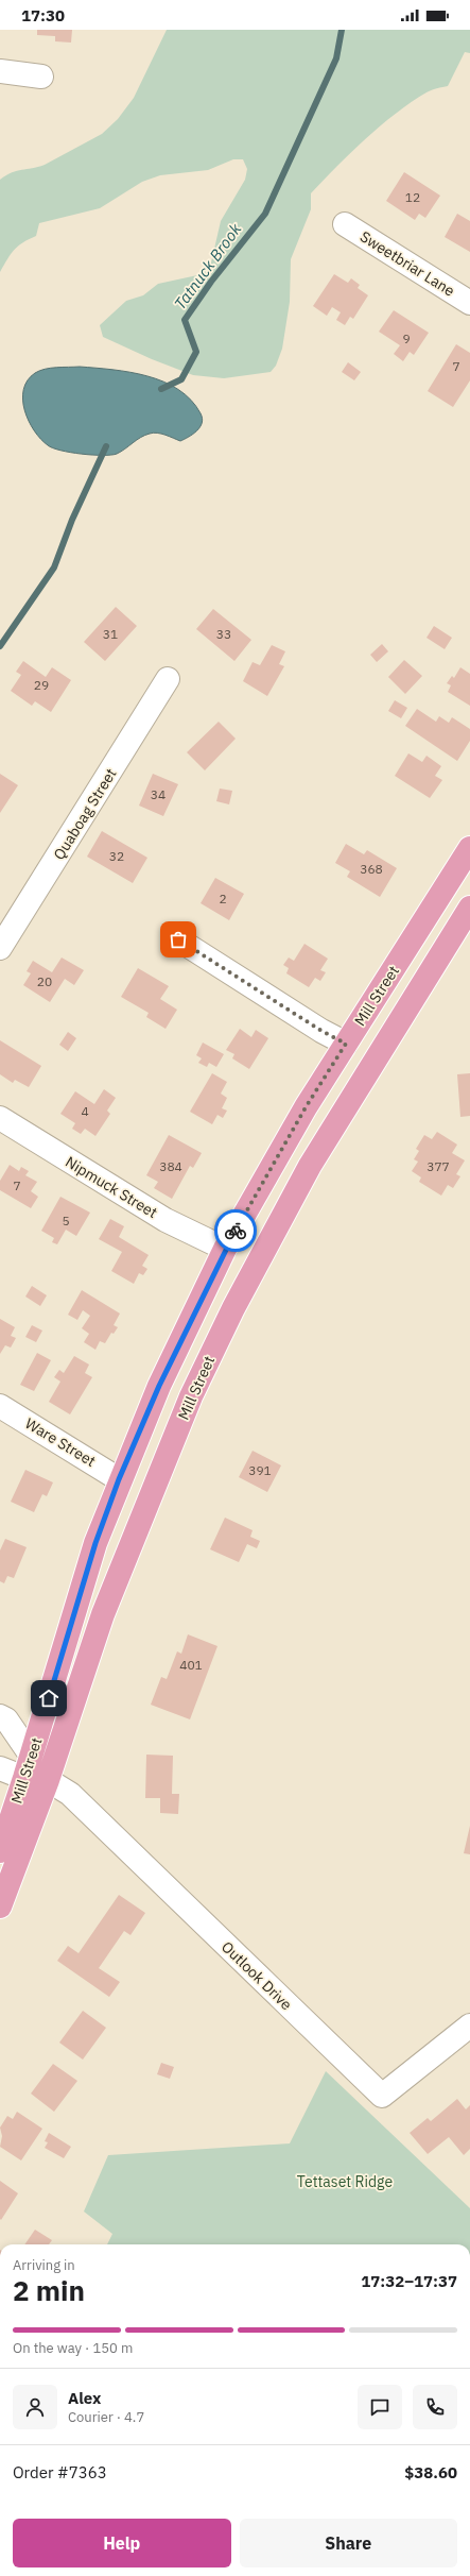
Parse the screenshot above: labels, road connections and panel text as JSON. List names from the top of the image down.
{
  "streets": {
    "main road": ["Mill Street"],
    "street": [
      "Sweetbriar Lane",
      "Quaboag Street",
      "Nipmuck Street",
      "Ware Street",
      "Outlook Drive"
    ]
  },
  "crossings": [
    ["Mill Street", "Nipmuck Street"],
    ["Mill Street", "Ware Street"],
    ["Mill Street", "Outlook Drive"]
  ],
  "water": ["Tatnuck Brook"],
  "parks": ["Tettaset Ridge"],
  "house_numbers": [
    "12",
    "9",
    "7",
    "31",
    "33",
    "29",
    "34",
    "32",
    "368",
    "2",
    "20",
    "4",
    "384",
    "377",
    "7",
    "5",
    "391",
    "401"
  ],
  "page": {
    "status": "17:30",
    "heading": ["2 min", "Arriving in", "17:32–17:37"],
    "panel": [
      "Alex",
      "Courier · 4.7",
      "Order #7363",
      "$38.60"
    ],
    "bar": "On the way · 150 m",
    "buttons": ["Help", "Share"]
  }
}
